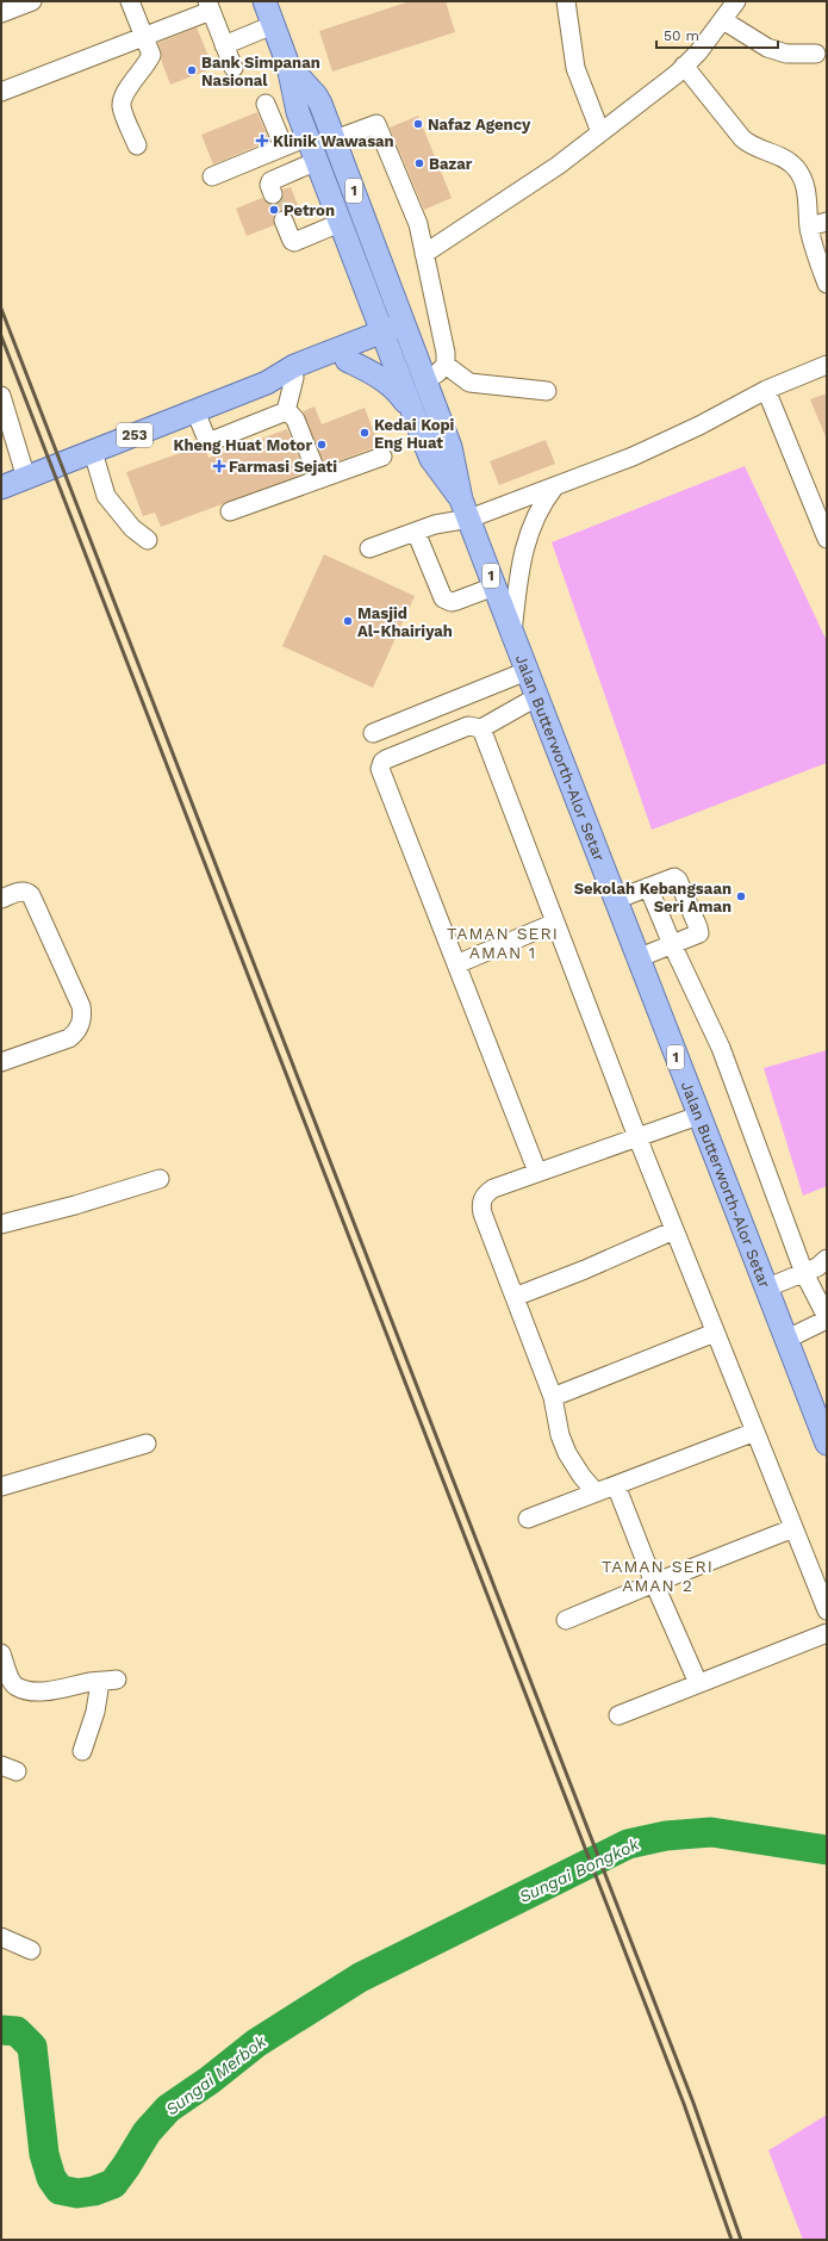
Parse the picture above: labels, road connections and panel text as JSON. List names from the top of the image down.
{
  "streets": {
    "main road": ["1", "253", "Jalan Butterworth-Alor Setar"]
  },
  "crossings": [
    ["253", "Jalan Butterworth-Alor Setar"]
  ],
  "districts": ["TAMAN SERI AMAN 1", "TAMAN SERI AMAN 2"],
  "water": ["Sungai Bongkok", "Sungai Merbok"],
  "places": {
    "other": [
      "Bank Simpanan Nasional",
      "Nafaz Agency",
      "Bazar",
      "Petron",
      "Kedai Kopi Eng Huat",
      "Kheng Huat Motor",
      "Masjid Al-Khairiyah",
      "Sekolah Kebangsaan Seri Aman"
    ],
    "health": ["Klinik Wawasan", "Farmasi Sejati"]
  },
  "scale_bar": "50 m"
}
